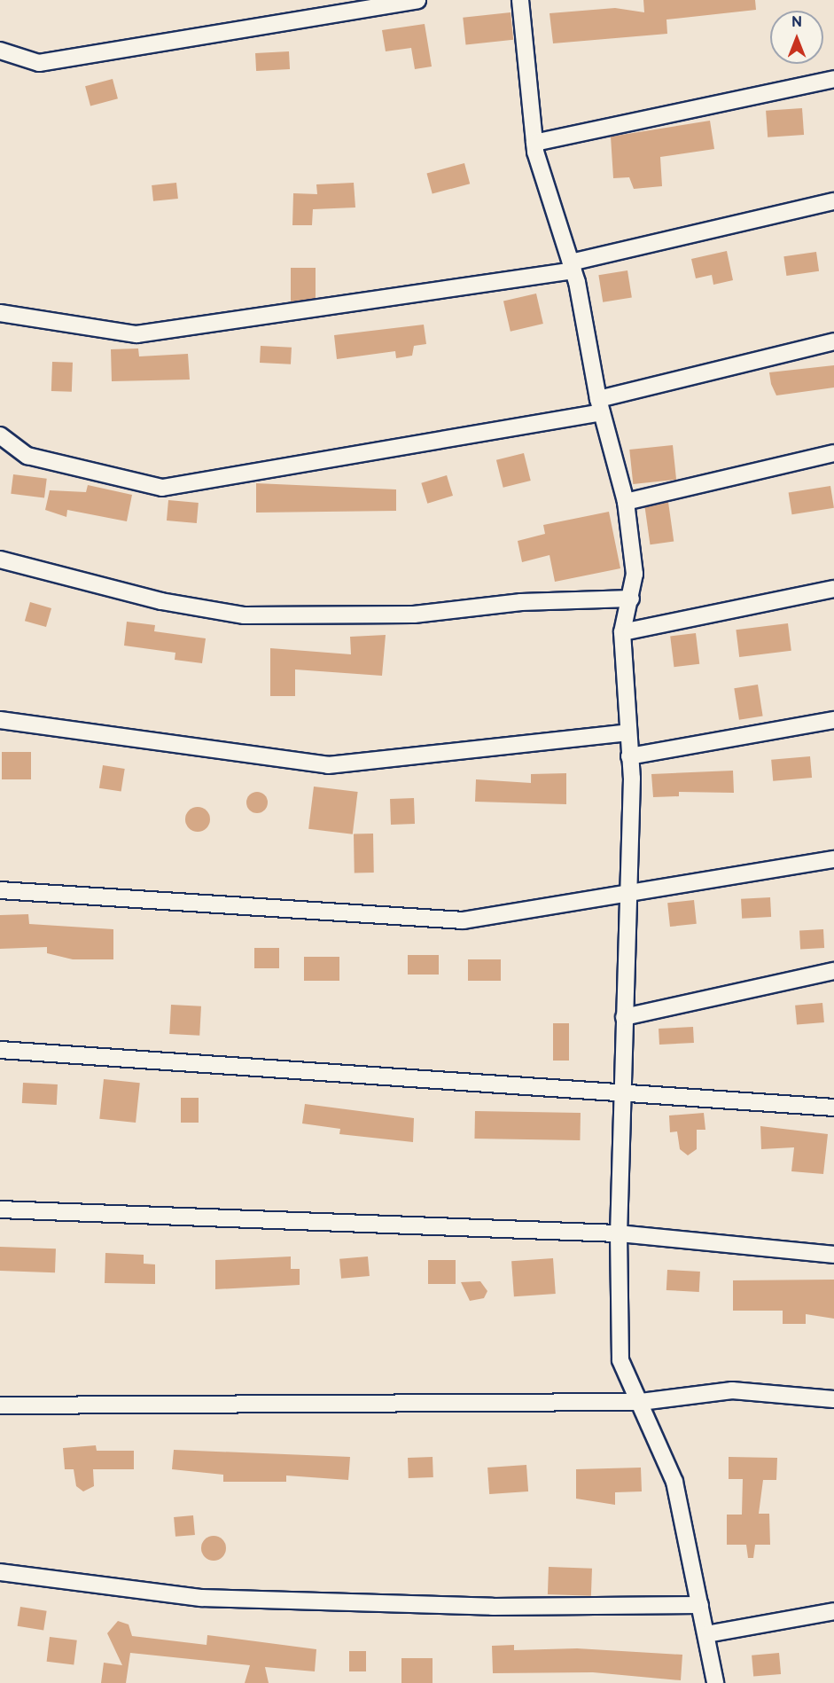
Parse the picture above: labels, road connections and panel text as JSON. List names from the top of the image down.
{
  "north": "top"
}
